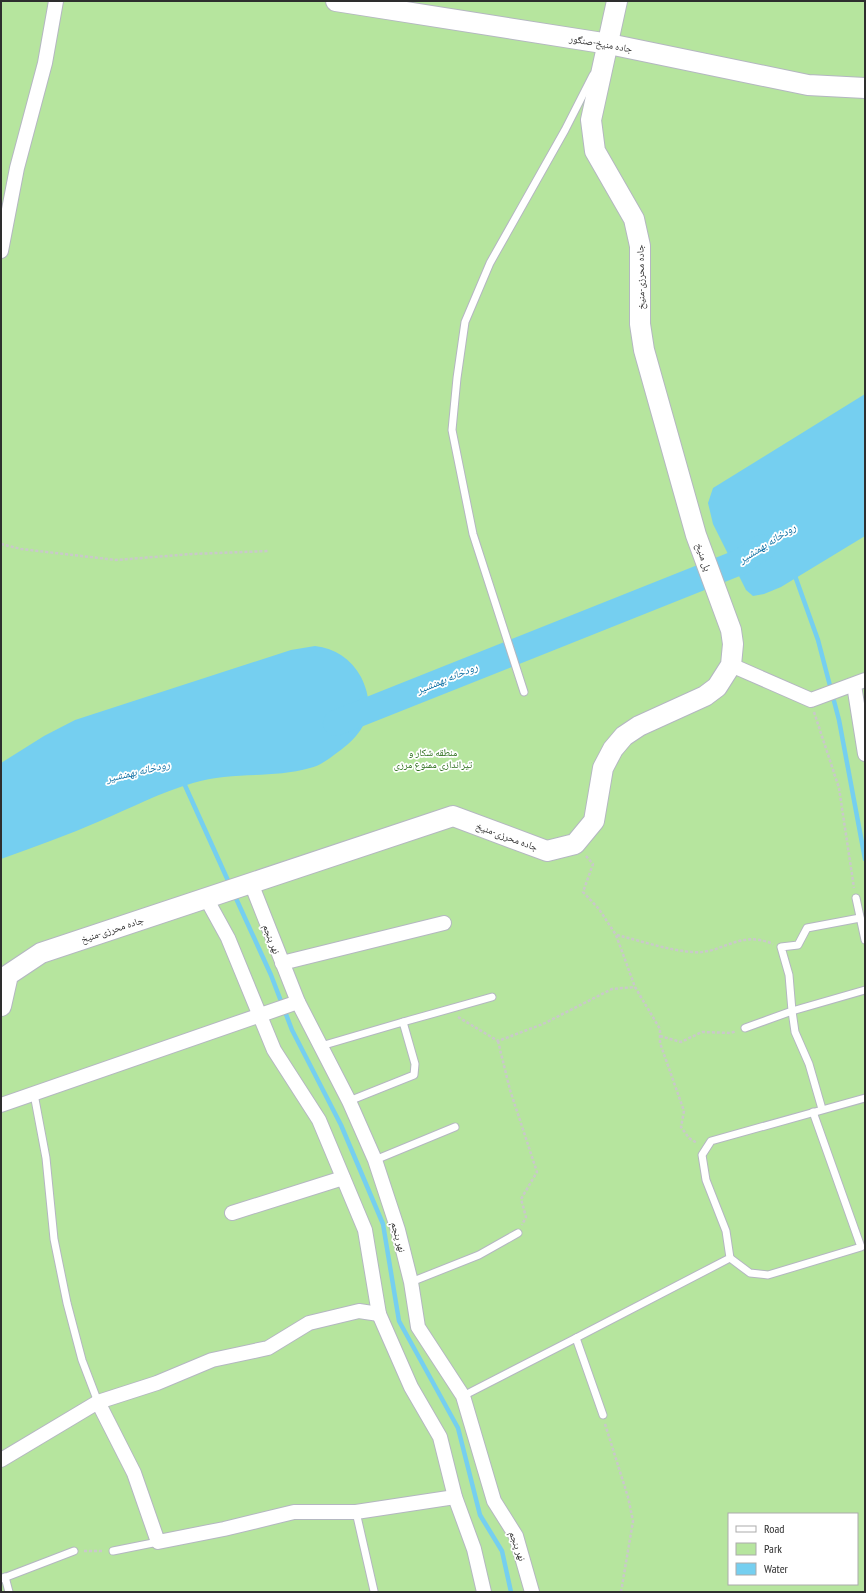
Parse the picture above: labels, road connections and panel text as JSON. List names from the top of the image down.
{
  "streets": {
    "main road": ["جاده منیخ-صنگور", "جاده محرزی-منیخ", "پل منیخ"],
    "street": ["نهر پنجم"]
  },
  "crossings": [
    ["جاده منیخ-صنگور", "جاده محرزی-منیخ"],
    ["جاده محرزی-منیخ", "پل منیخ"],
    ["جاده محرزی-منیخ", "نهر پنجم"]
  ],
  "water": ["رودخانه بهمنشیر"],
  "parks": ["منطقه شکار و تیراندازی ممنوع مرزی"],
  "legend": ["Road", "Park", "Water"]
}
